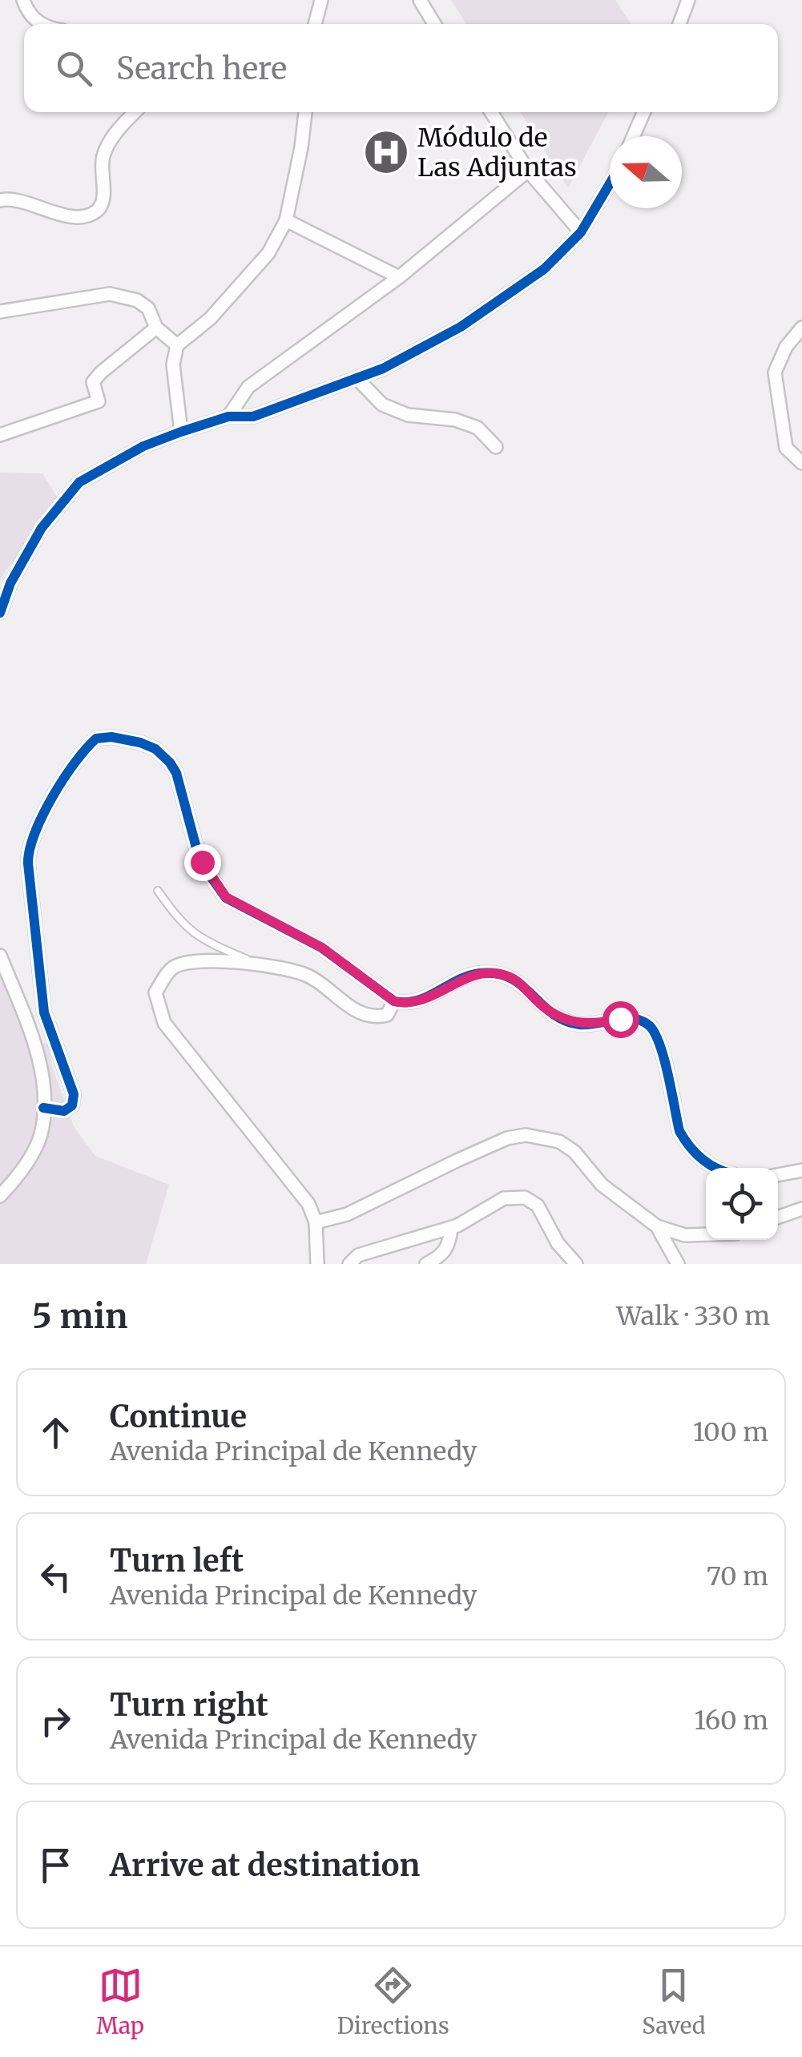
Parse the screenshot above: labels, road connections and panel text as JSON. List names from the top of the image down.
{
  "places": {
    "hospital": ["Módulo de Las Adjuntas"]
  },
  "north": "left",
  "page": {
    "search": "Search here",
    "heading": ["5 min", "Walk · 330 m"],
    "list": [
      ["Continue", "Avenida Principal de Kennedy", "100 m"],
      ["Turn left", "Avenida Principal de Kennedy", "70 m"],
      ["Turn right", "Avenida Principal de Kennedy", "160 m"],
      "Arrive at destination"
    ],
    "nav": ["Map", "Directions", "Saved"]
  }
}
